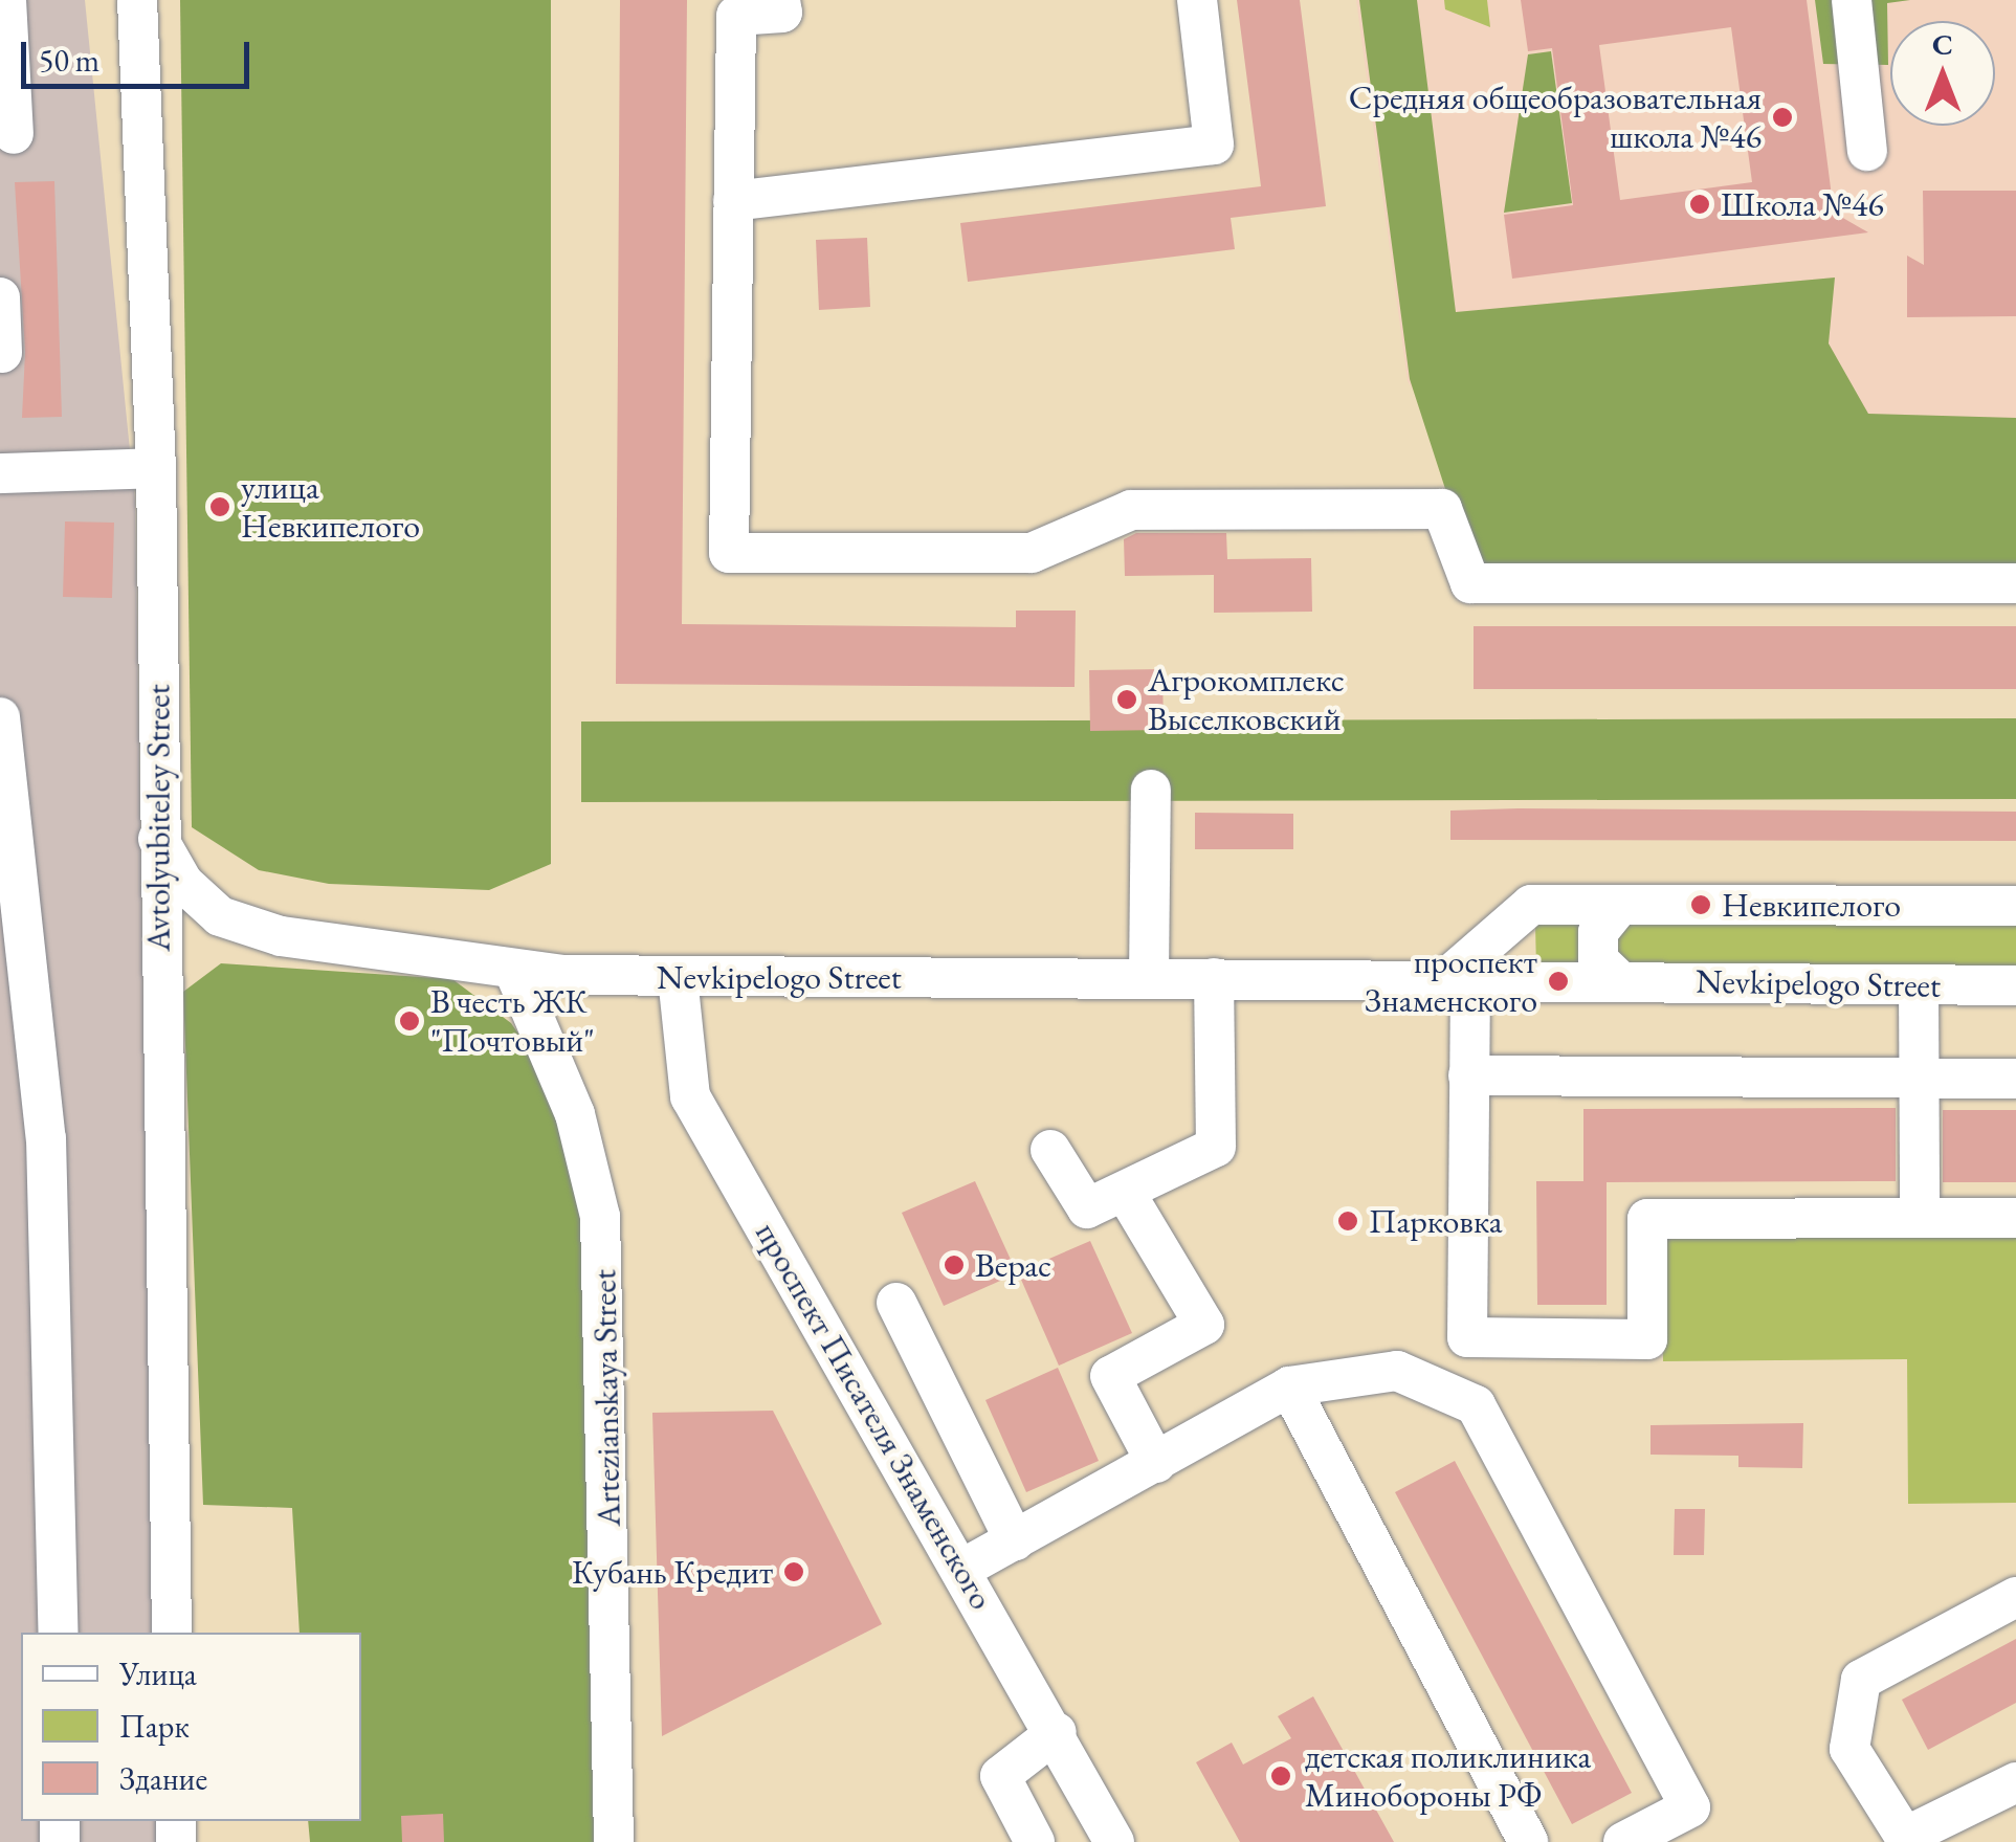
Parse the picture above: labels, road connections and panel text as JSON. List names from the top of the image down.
{
  "streets": {
    "street": [
      "Avtolyubiteley Street",
      "Nevkipelogo Street",
      "Artezianskaya Street",
      "проспект Писателя Знаменского"
    ]
  },
  "crossings": [
    ["Avtolyubiteley Street", "Nevkipelogo Street"],
    ["Nevkipelogo Street", "Artezianskaya Street"],
    ["Nevkipelogo Street", "проспект Писателя Знаменского"]
  ],
  "places": [
    "Средняя общеобразовательная школа №46",
    "Школа №46",
    "улица Невкипелого",
    "Агрокомплекс Выселковский",
    "Невкипелого",
    "проспект Знаменского",
    "В честь ЖК \"Почтовый\"",
    "Парковка",
    "Верас",
    "Кубань Кредит",
    "детская поликлиника Минобороны РФ"
  ],
  "legend": ["Улица", "Парк", "Здание"],
  "scale_bar": "50 m",
  "north": "top"
}
